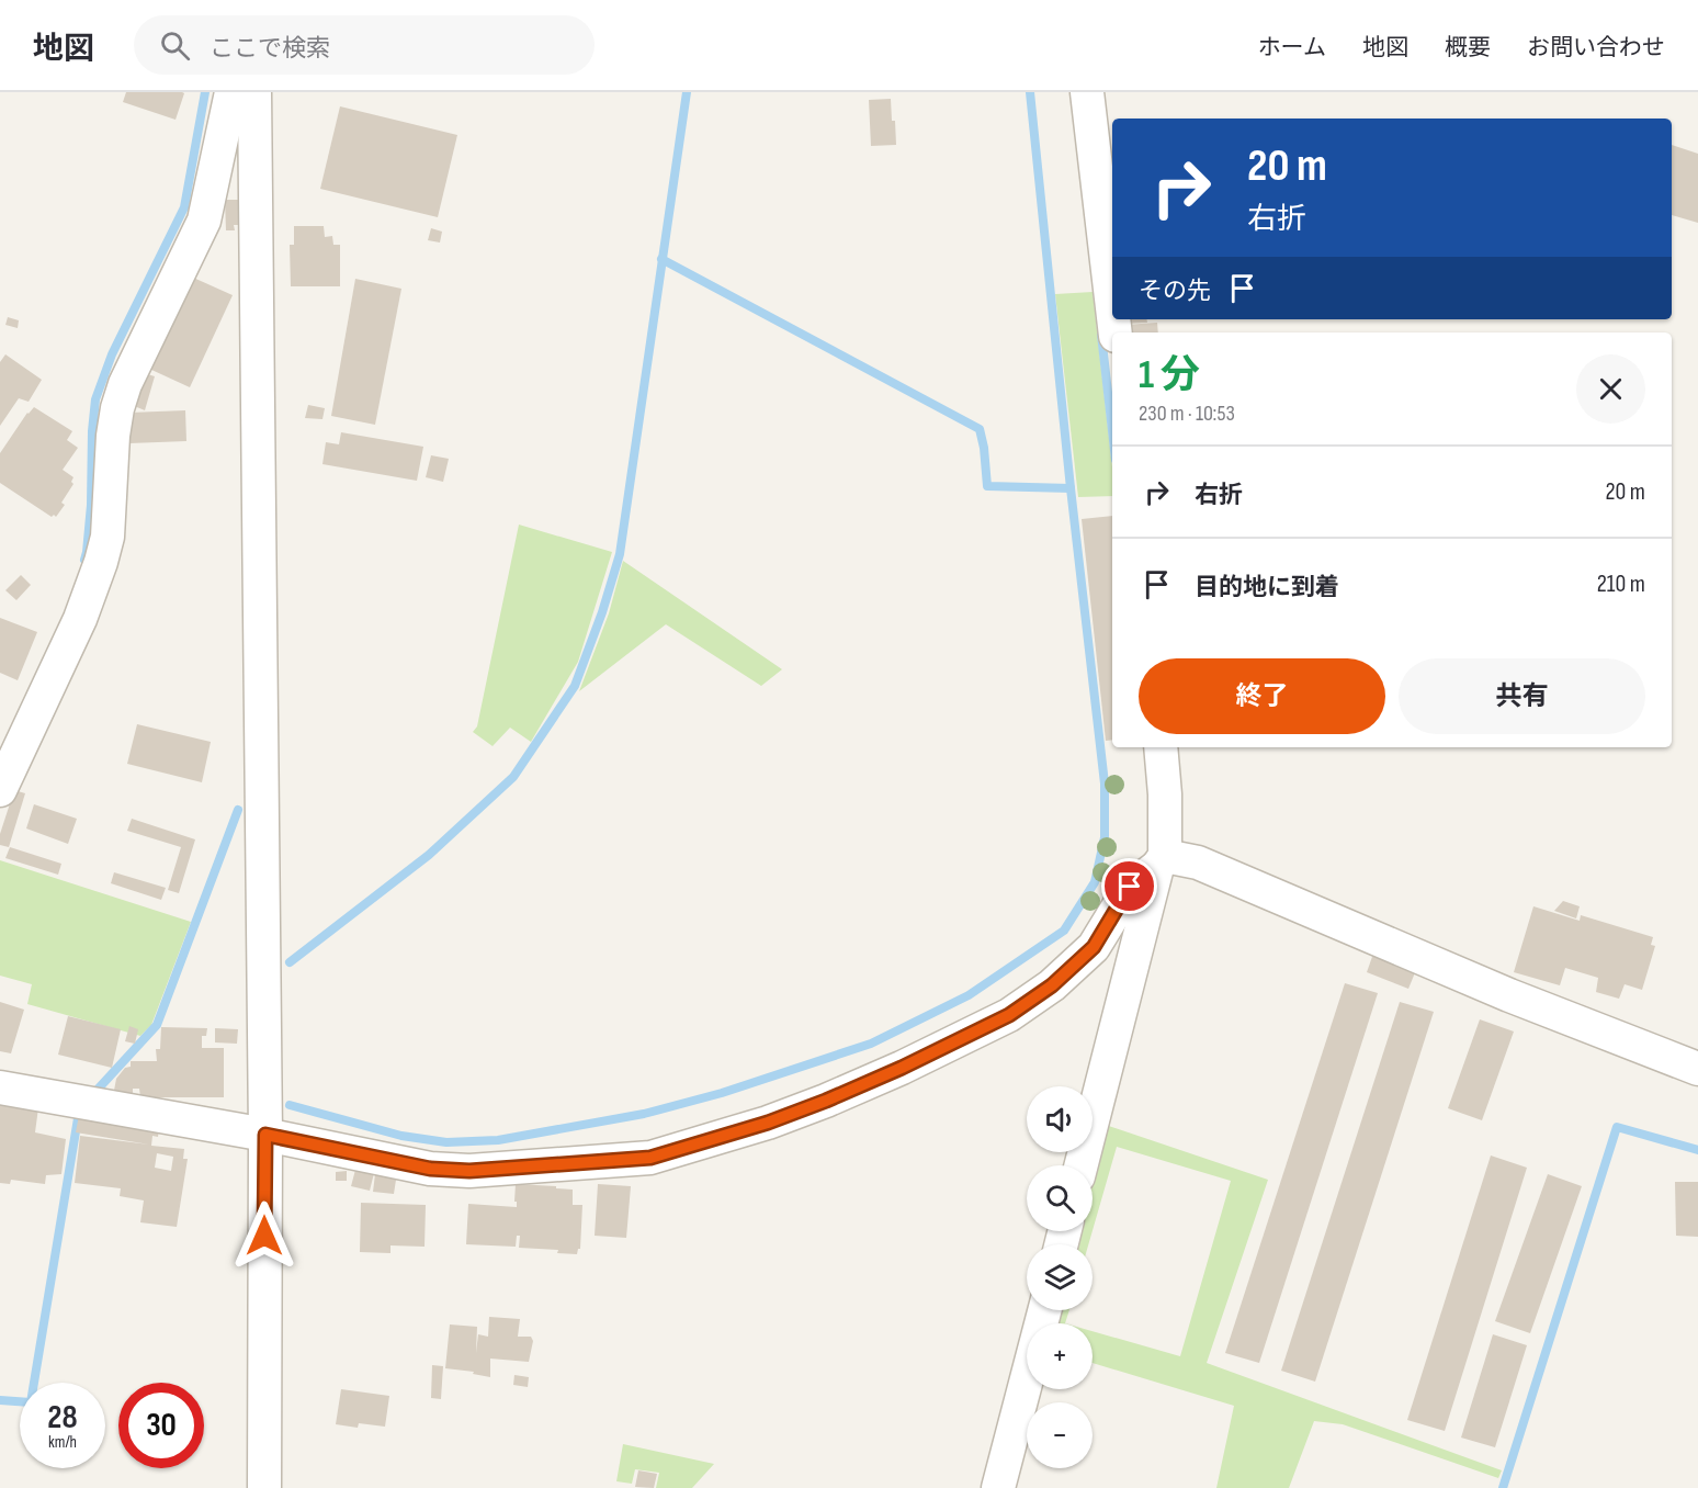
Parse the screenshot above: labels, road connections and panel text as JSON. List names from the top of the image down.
{
  "page": {
    "header": "地図",
    "search": "ここで検索",
    "nav": [
      "ホーム",
      "地図",
      "概要",
      "お問い合わせ"
    ],
    "turn": ["20 m", "右折"],
    "then": "その先",
    "heading": ["1 分", "230 m · 10:53"],
    "list": [
      {
        "name": "右折",
        "value": "20 m"
      },
      {
        "name": "目的地に到着",
        "value": "210 m"
      }
    ],
    "buttons": ["終了", "共有"],
    "map_buttons": ["+", "−"],
    "speed": "28 km/h",
    "limit": "30"
  }
}
